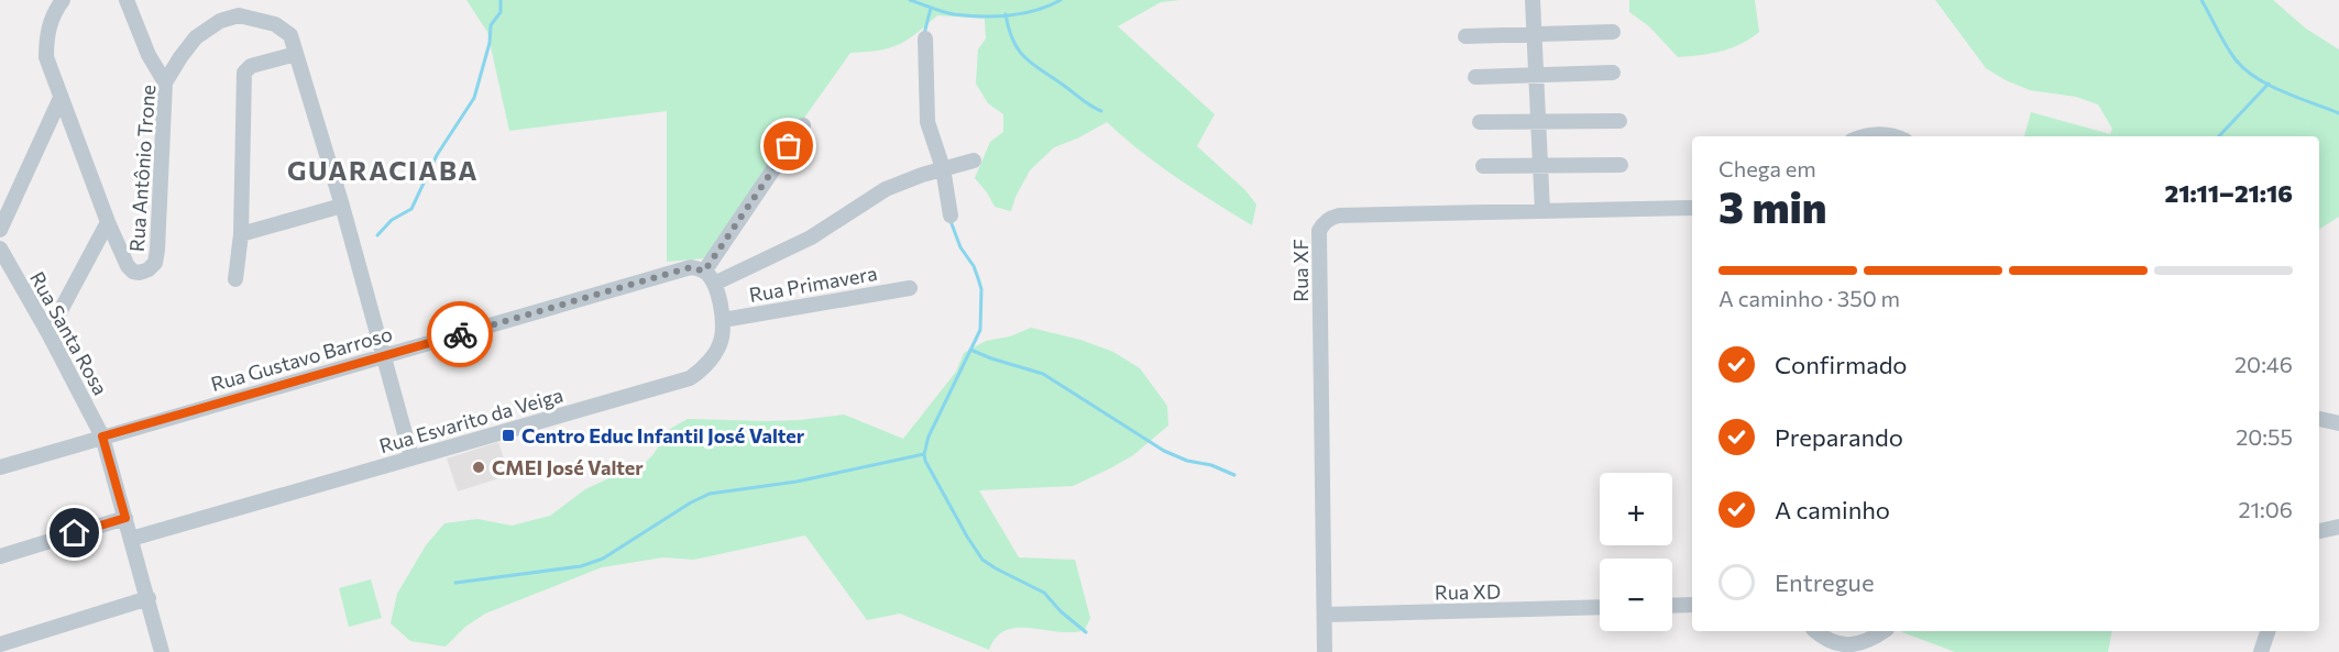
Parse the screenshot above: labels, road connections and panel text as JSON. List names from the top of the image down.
{
  "streets": {
    "street": [
      "Rua Antônio Trone",
      "Rua XF",
      "Rua Primavera",
      "Rua Santa Rosa",
      "Rua Gustavo Barroso",
      "Rua Esvarito da Veiga",
      "Rua XD"
    ]
  },
  "crossings": [
    ["Rua XF", "Rua XD"],
    ["Rua Primavera", "Rua Esvarito da Veiga"],
    ["Rua Santa Rosa", "Rua Gustavo Barroso"],
    ["Rua Santa Rosa", "Rua Esvarito da Veiga"],
    ["Rua Gustavo Barroso", "Rua Esvarito da Veiga"]
  ],
  "districts": ["GUARACIABA"],
  "places": {
    "transit": ["Centro Educ Infantil José Valter"],
    "other": ["CMEI José Valter"]
  },
  "page": {
    "heading": ["3 min", "Chega em", "21:11–21:16"],
    "bar": "A caminho · 350 m",
    "list": [
      ["Confirmado", "20:46"],
      ["Preparando", "20:55"],
      ["A caminho", "21:06"],
      "Entregue"
    ],
    "map_buttons": ["+", "−"]
  }
}
